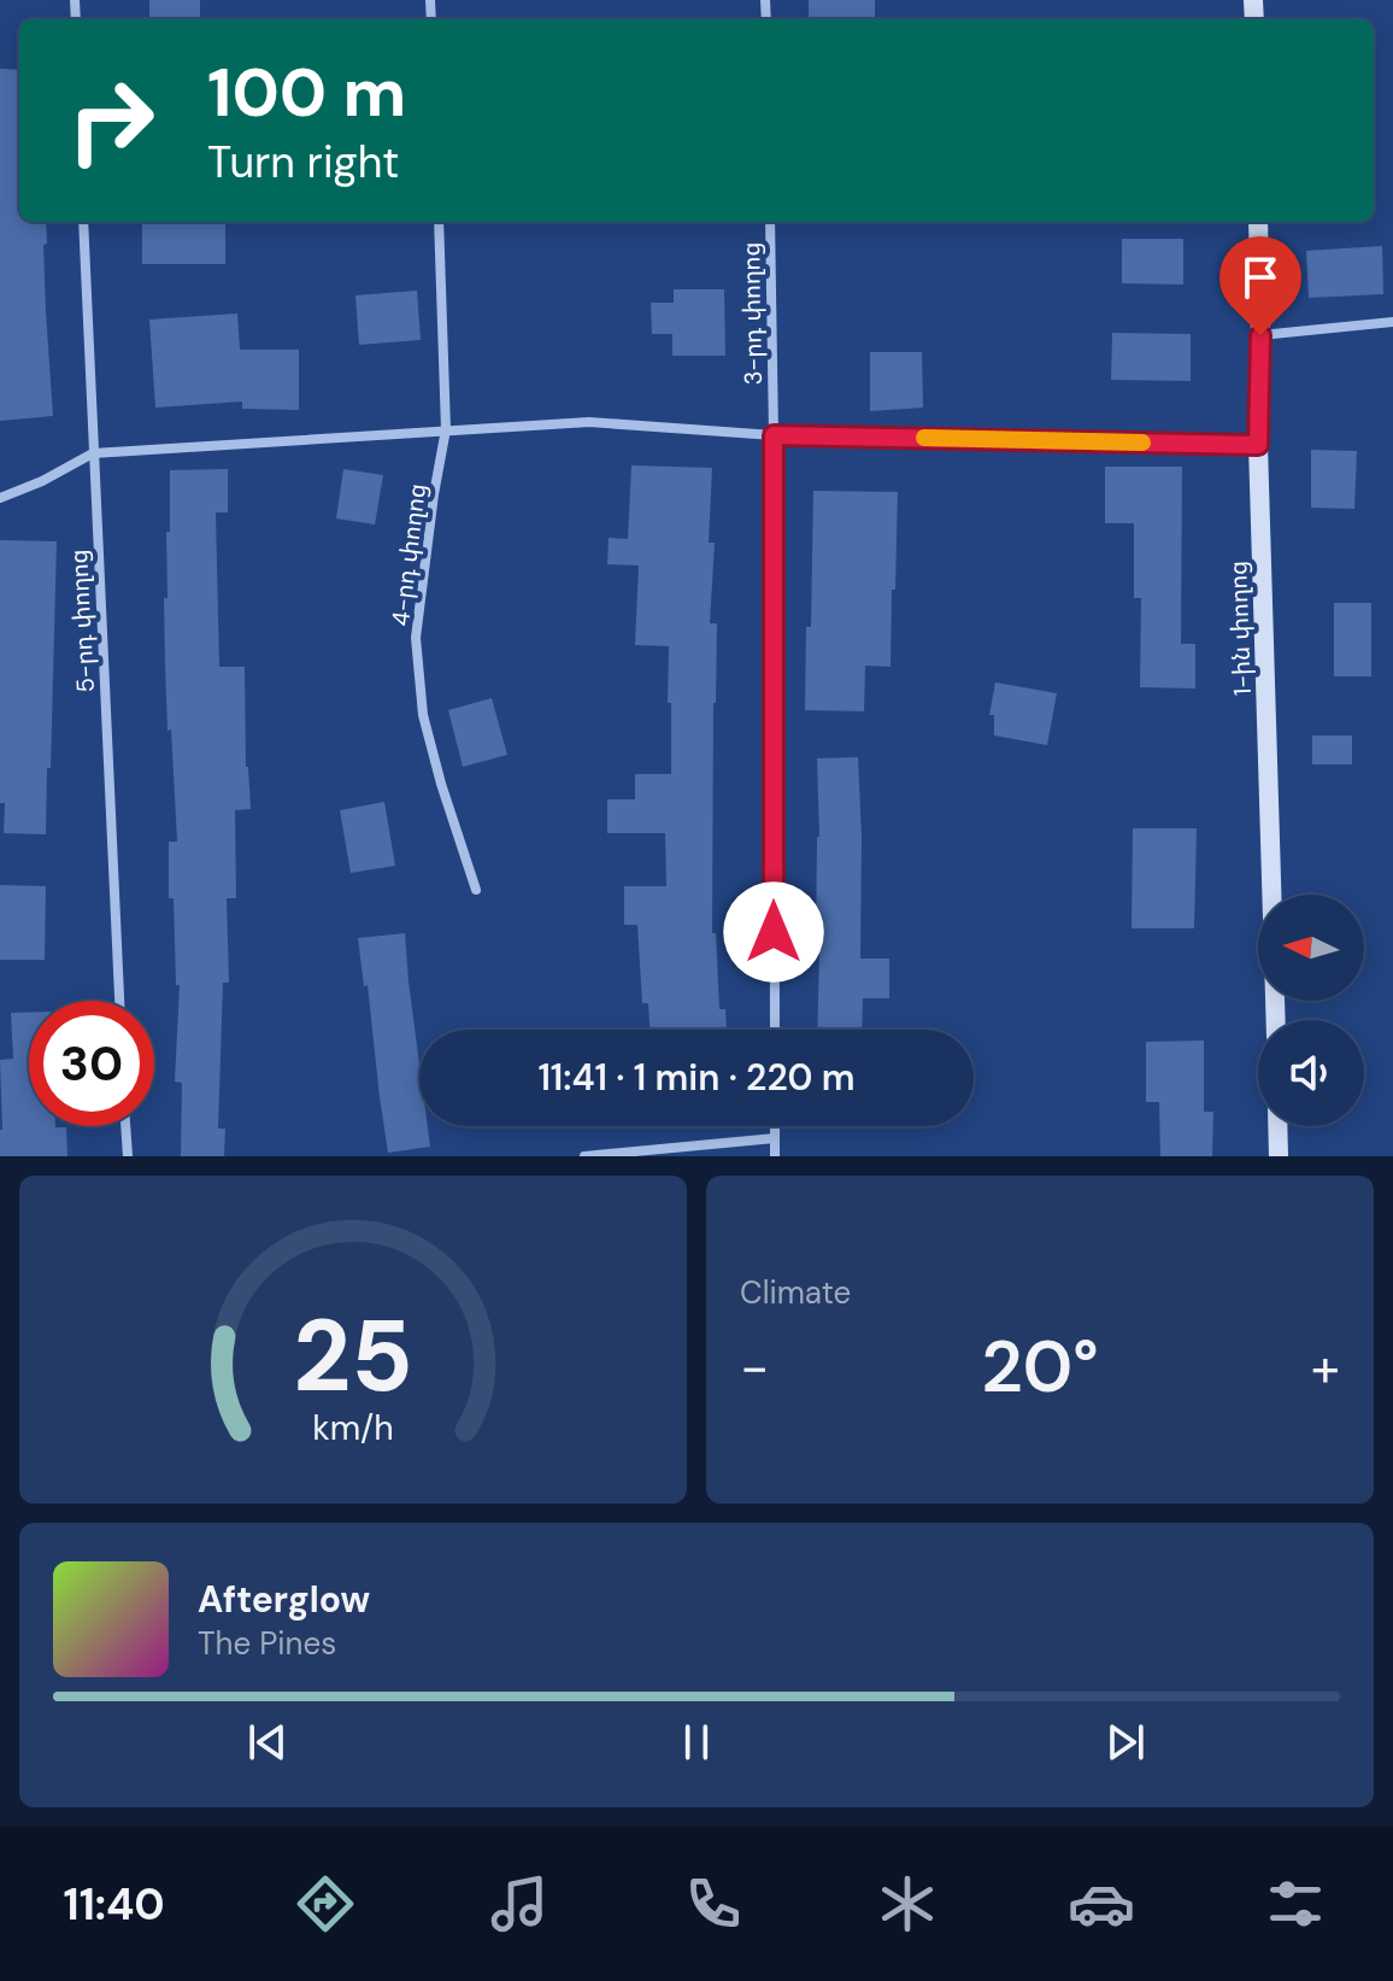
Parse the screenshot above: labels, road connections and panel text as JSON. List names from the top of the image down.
{
  "streets": {
    "main road": ["1-ին փողոց"],
    "street": ["3-րդ փողոց", "4-րդ փողոց", "5-րդ փողոց"]
  },
  "north": "left",
  "page": {
    "turn": ["100 m", "Turn right"],
    "limit": "30",
    "trip": "11:41 · 1 min · 220 m",
    "tile": "Climate",
    "heat": ["−", "20°", "+"],
    "song": ["Afterglow", "The Pines"],
    "tabs": "11:40",
    "gauge": ["25", "km/h"]
  }
}
